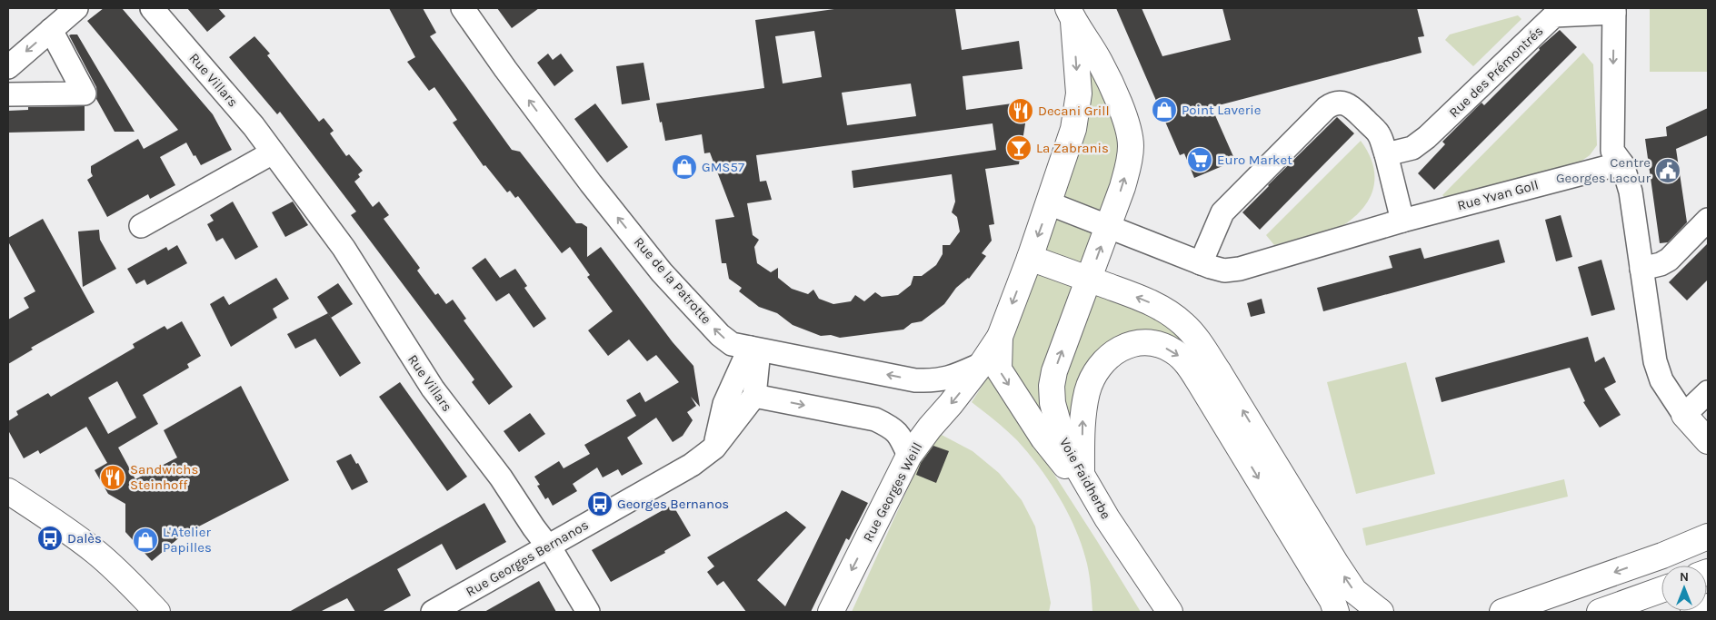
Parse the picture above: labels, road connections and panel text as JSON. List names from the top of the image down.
{
  "streets": {
    "main road": ["Voie Faidherbe", "Rue Georges Weill"],
    "street": [
      "Rue des Prémontrés",
      "Rue Villars",
      "Rue Yvan Goll",
      "Rue de la Patrotte",
      "Rue Georges Bernanos"
    ]
  },
  "crossings": [
    ["Rue Villars", "Rue Georges Bernanos"],
    ["Rue Yvan Goll", "Voie Faidherbe"],
    ["Rue de la Patrotte", "Rue Georges Weill"]
  ],
  "one_way": ["Rue de la Patrotte", "Rue Georges Weill"],
  "places": {
    "shop": ["Point Laverie", "GMS57", "L'Atelier Papilles"],
    "restaurant": ["Decani Grill", "Sandwichs Steinhoff"],
    "bar": ["La Zabranis"],
    "supermarket": ["Euro Market"],
    "public building": ["Centre Georges Lacour"],
    "bus stop": ["Georges Bernanos", "Dalès"]
  },
  "north": "top"
}
